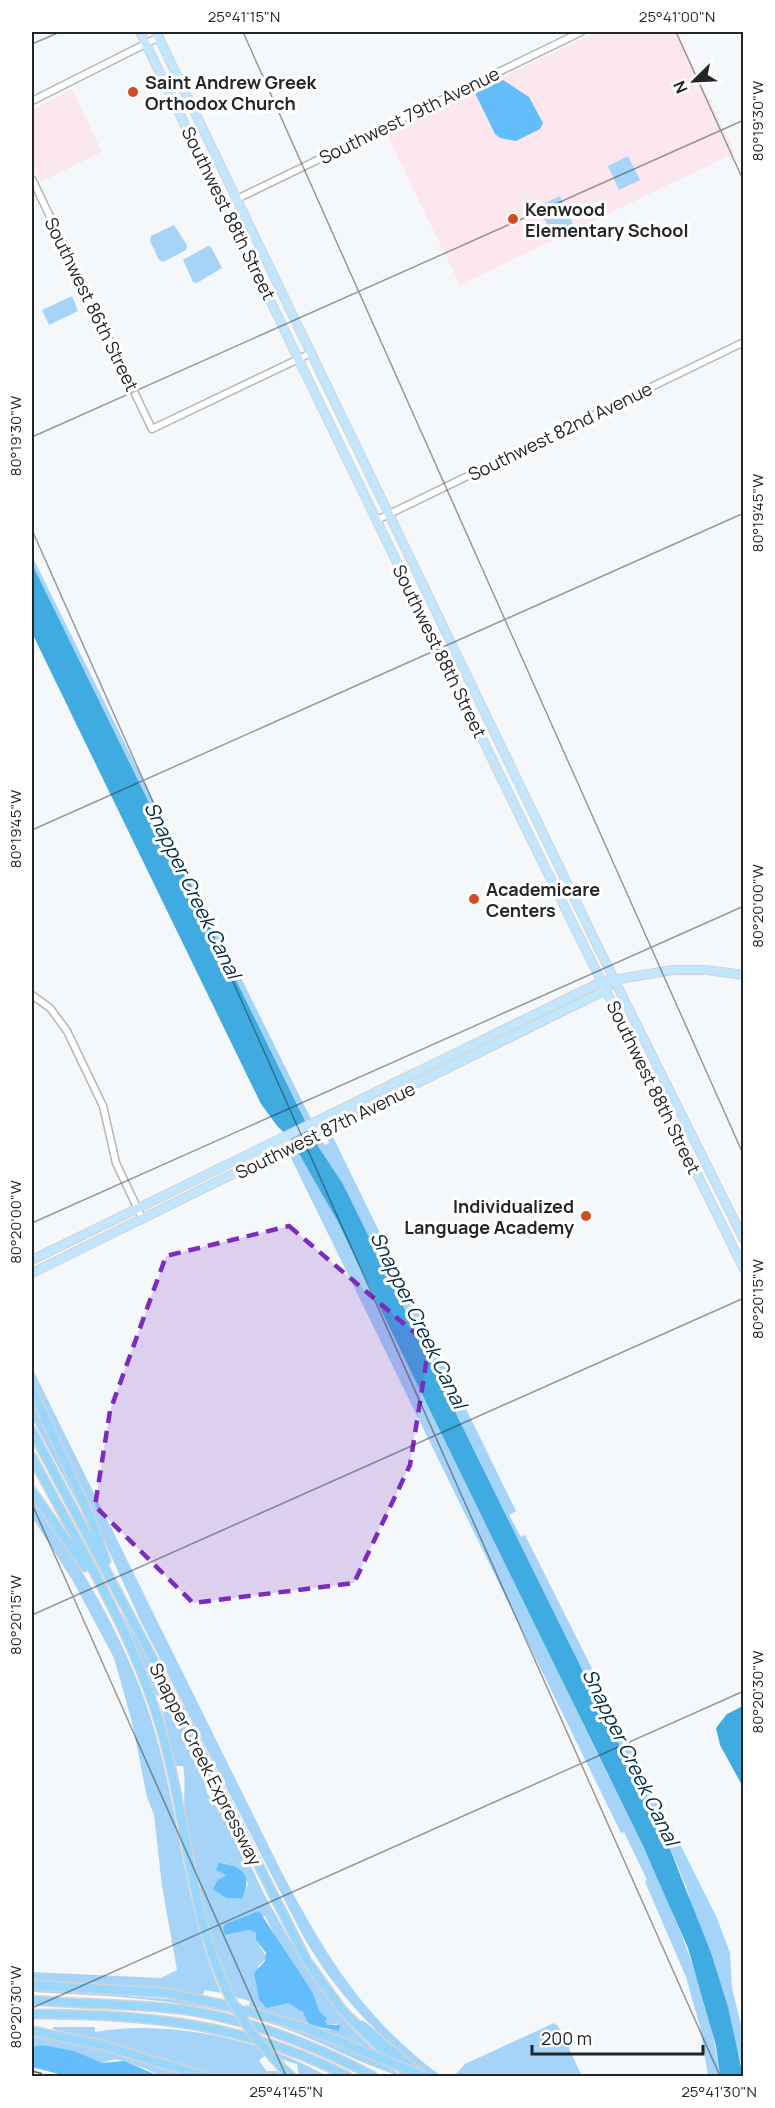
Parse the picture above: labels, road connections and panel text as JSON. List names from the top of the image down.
{
  "streets": {
    "highway": ["Snapper Creek Expressway"],
    "main road": ["Southwest 88th Street", "Southwest 87th Avenue"],
    "street": ["Southwest 79th Avenue", "Southwest 86th Street", "Southwest 82nd Avenue"]
  },
  "crossings": [
    ["Southwest 79th Avenue", "Southwest 88th Street"],
    ["Southwest 88th Street", "Southwest 86th Street"],
    ["Southwest 88th Street", "Southwest 82nd Avenue"],
    ["Southwest 88th Street", "Southwest 87th Avenue"]
  ],
  "water": ["Snapper Creek Canal"],
  "places": [
    "Saint Andrew Greek Orthodox Church",
    "Kenwood Elementary School",
    "Academicare Centers",
    "Individualized Language Academy"
  ],
  "scale_bar": "200 m",
  "north": "bottom left",
  "coordinates": [
    "25°41'15\"N",
    "25°41'00\"N",
    "80°19'30\"W",
    "80°19'45\"W",
    "80°20'00\"W",
    "80°20'15\"W",
    "80°20'30\"W",
    "25°41'45\"N",
    "25°41'30\"N"
  ]
}
